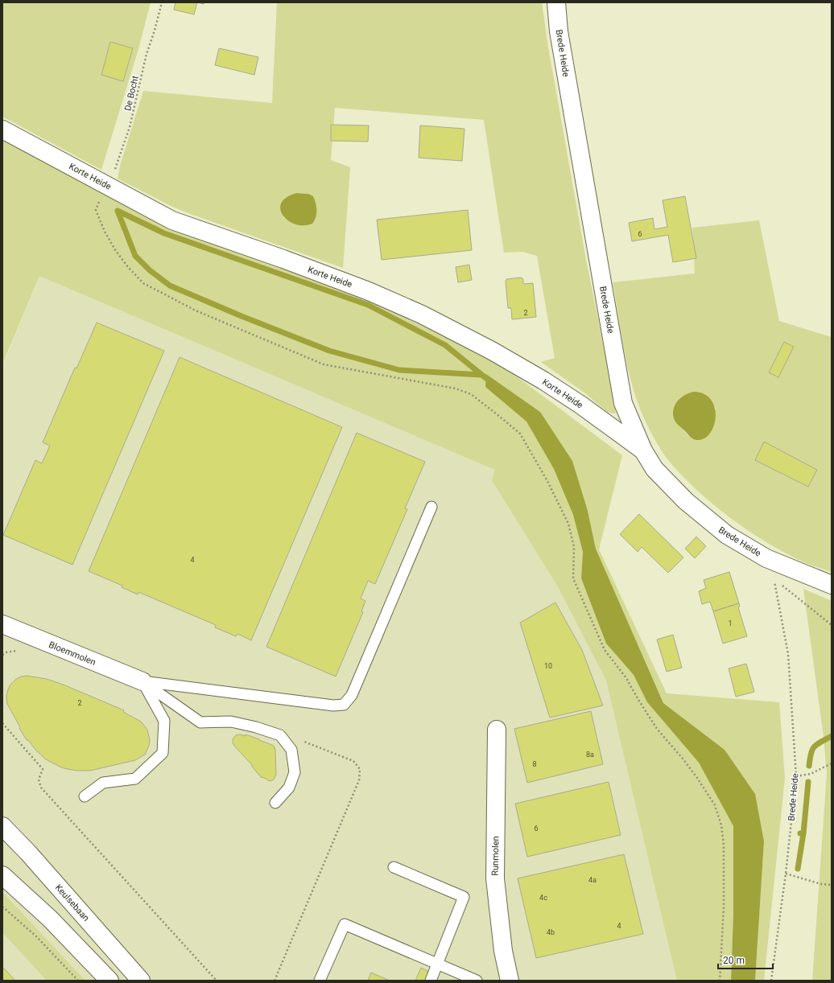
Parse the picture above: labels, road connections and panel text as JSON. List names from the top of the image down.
{
  "streets": {
    "street": [
      "Brede Heide",
      "Korte Heide",
      "Bloemmolen",
      "Runmolen",
      "Keulsebaan"
    ],
    "path": ["De Bocht"]
  },
  "crossings": [
    ["Brede Heide", "Korte Heide"],
    ["De Bocht", "Korte Heide"]
  ],
  "house_numbers": [
    "6",
    "2",
    "4",
    "1",
    "10",
    "2",
    "8a",
    "8",
    "6",
    "4a",
    "4c",
    "4",
    "4b"
  ],
  "scale_bar": "20 m"
}
